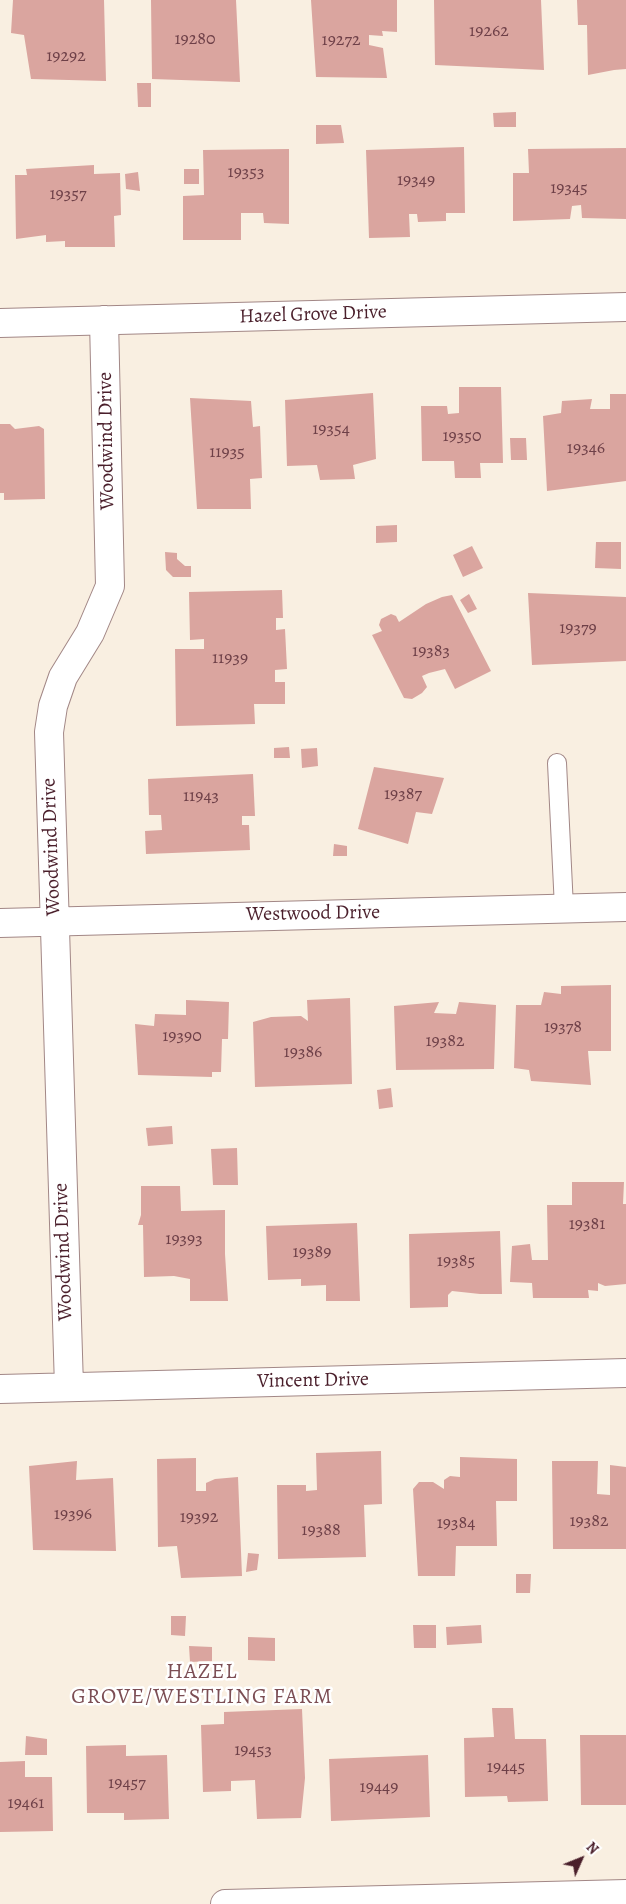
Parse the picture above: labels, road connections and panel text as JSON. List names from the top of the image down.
{
  "streets": {
    "street": [
      "Hazel Grove Drive",
      "Woodwind Drive",
      "Westwood Drive",
      "Vincent Drive"
    ]
  },
  "crossings": [
    ["Hazel Grove Drive", "Woodwind Drive"],
    ["Woodwind Drive", "Westwood Drive"],
    ["Woodwind Drive", "Vincent Drive"]
  ],
  "districts": ["HAZEL GROVE/WESTLING FARM"],
  "house_numbers": [
    "19262",
    "19280",
    "19272",
    "19292",
    "19353",
    "19349",
    "19345",
    "19357",
    "19354",
    "19350",
    "19346",
    "11935",
    "19379",
    "19383",
    "11939",
    "19387",
    "11943",
    "19378",
    "19390",
    "19382",
    "19386",
    "19381",
    "19393",
    "19389",
    "19385",
    "19396",
    "19392",
    "19382",
    "19384",
    "19388",
    "19453",
    "19445",
    "19457",
    "19449",
    "19461"
  ],
  "north": "top right"
}
